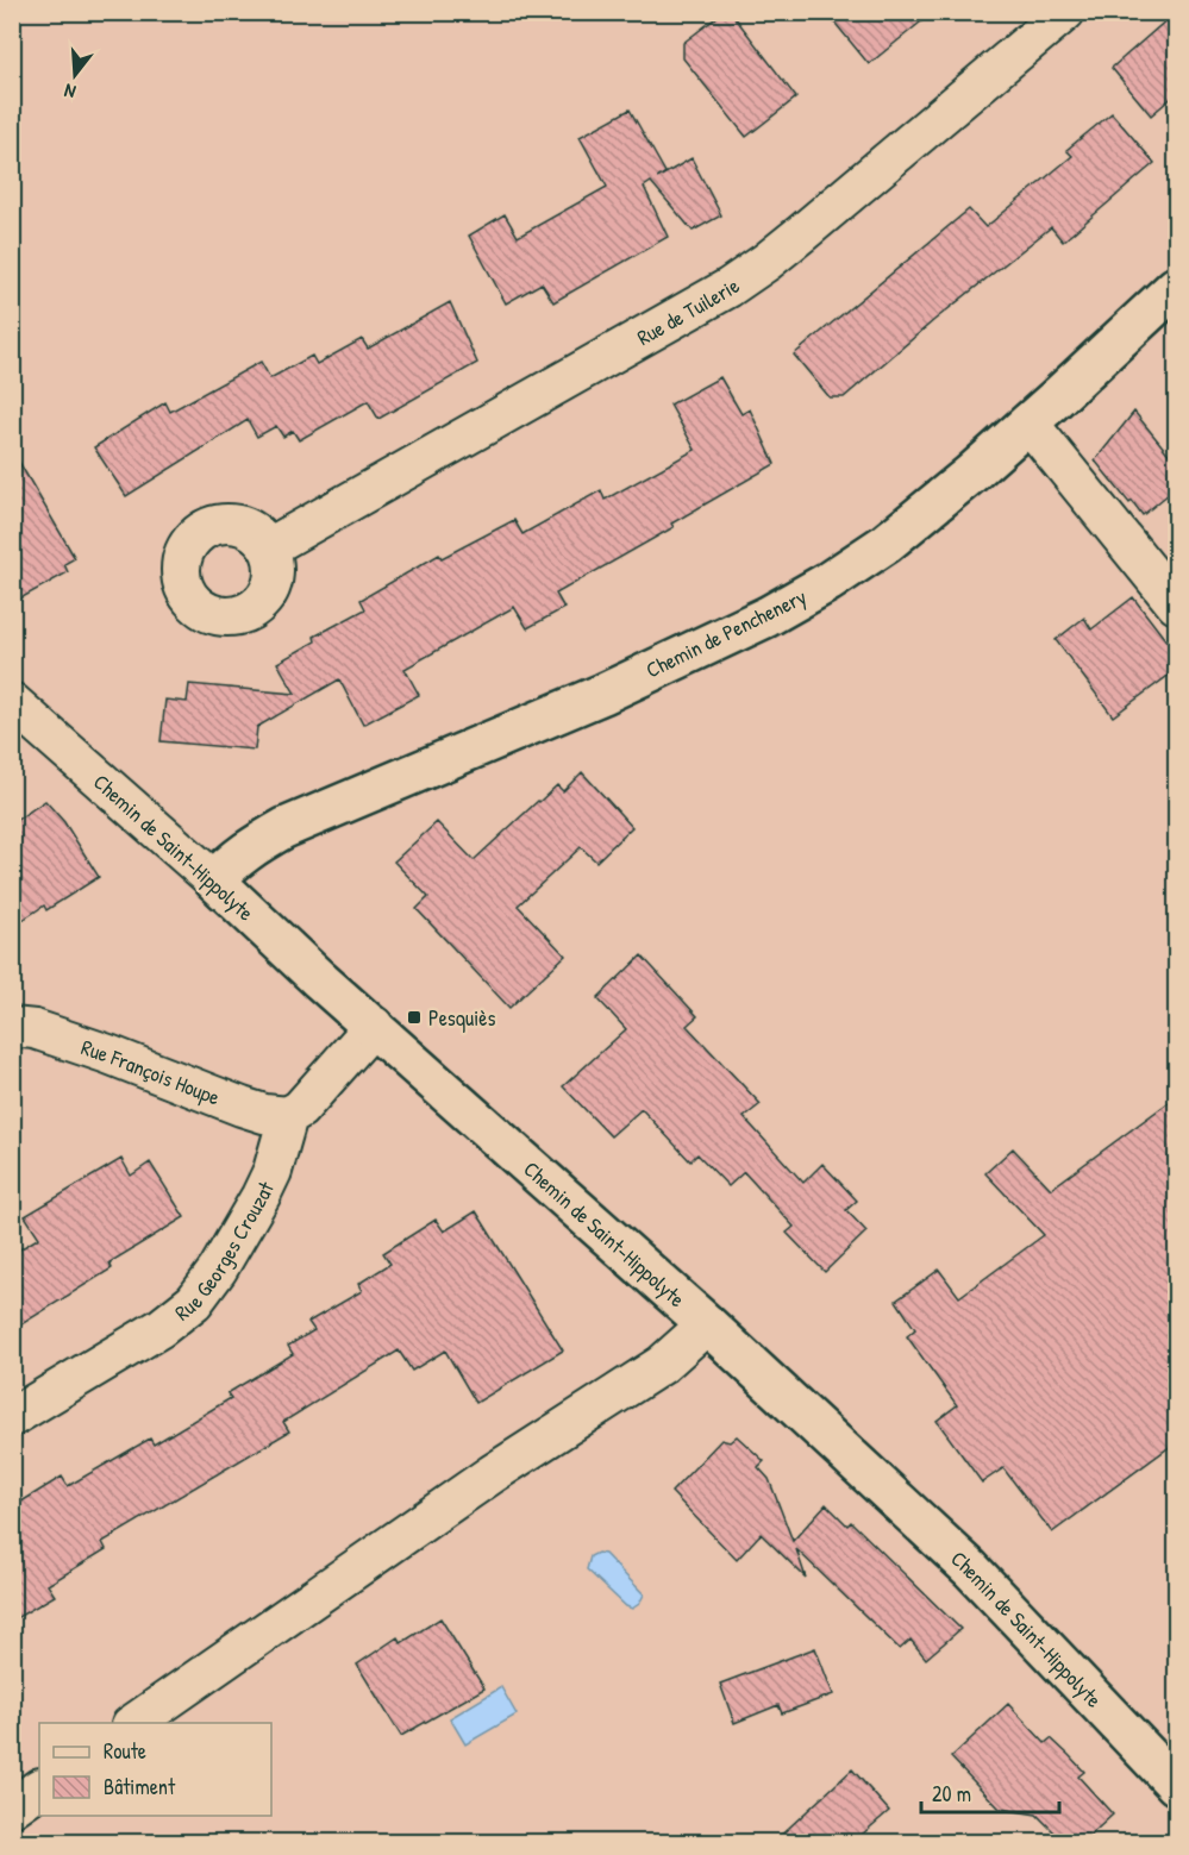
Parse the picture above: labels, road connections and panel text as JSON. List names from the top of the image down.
{
  "streets": {
    "street": [
      "Rue de Tuilerie",
      "Chemin de Penchenery",
      "Chemin de Saint-Hippolyte",
      "Rue François Houpe",
      "Rue Georges Crouzat"
    ]
  },
  "crossings": [
    ["Chemin de Penchenery", "Chemin de Saint-Hippolyte"],
    ["Rue François Houpe", "Rue Georges Crouzat"]
  ],
  "places": {
    "transit": ["Pesquiès"]
  },
  "legend": ["Route", "Bâtiment"],
  "scale_bar": "20 m",
  "north": "bottom"
}
